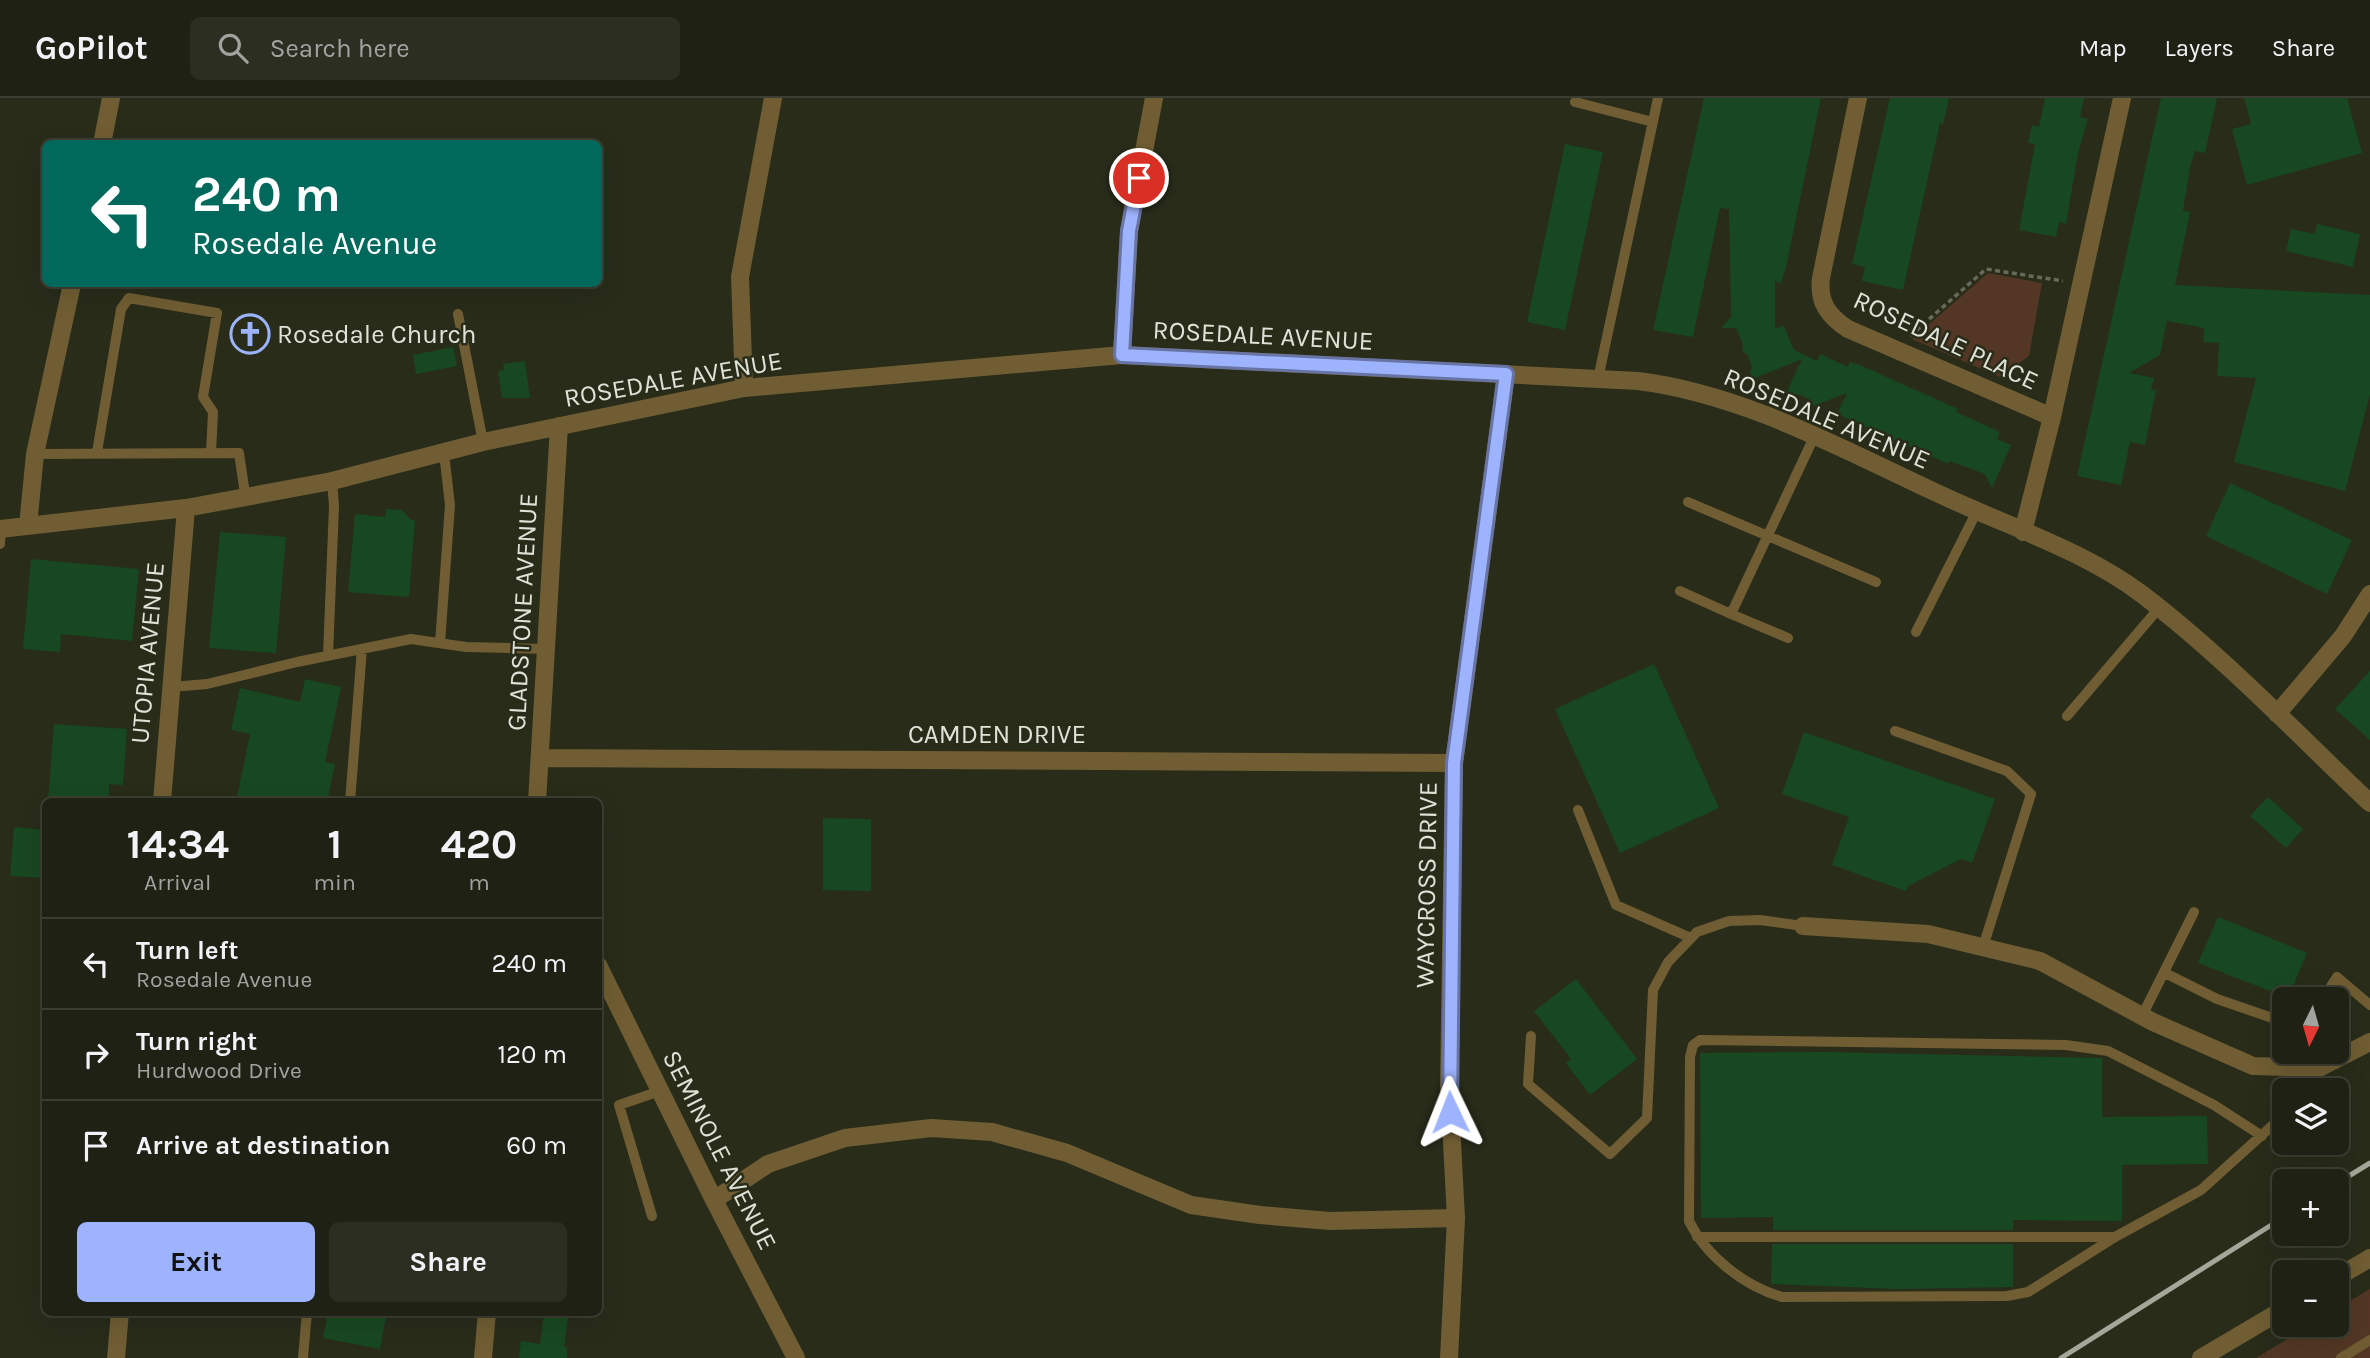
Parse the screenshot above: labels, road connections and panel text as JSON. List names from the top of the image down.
{
  "streets": {
    "street": [
      "ROSEDALE AVENUE",
      "ROSEDALE PLACE",
      "GLADSTONE AVENUE",
      "UTOPIA AVENUE",
      "CAMDEN DRIVE",
      "WAYCROSS DRIVE",
      "SEMINOLE AVENUE"
    ]
  },
  "crossings": [
    ["ROSEDALE AVENUE", "ROSEDALE PLACE"],
    ["ROSEDALE AVENUE", "GLADSTONE AVENUE"],
    ["ROSEDALE AVENUE", "UTOPIA AVENUE"],
    ["ROSEDALE AVENUE", "WAYCROSS DRIVE"],
    ["GLADSTONE AVENUE", "CAMDEN DRIVE"],
    ["CAMDEN DRIVE", "WAYCROSS DRIVE"]
  ],
  "places": {
    "church": ["Rosedale Church"]
  },
  "north": "bottom",
  "page": {
    "header": "GoPilot",
    "search": "Search here",
    "nav": ["Map", "Layers", "Share"],
    "turn": ["240 m", "Rosedale Avenue"],
    "eta": [
      "14:34",
      "Arrival",
      "1",
      "min",
      "420",
      "m"
    ],
    "list": [
      {
        "name": "Turn left",
        "note": "Rosedale Avenue",
        "value": "240 m"
      },
      {
        "name": "Turn right",
        "note": "Hurdwood Drive",
        "value": "120 m"
      },
      {
        "name": "Arrive at destination",
        "value": "60 m"
      }
    ],
    "map_buttons": ["+", "−"],
    "buttons": ["Exit", "Share"]
  }
}
